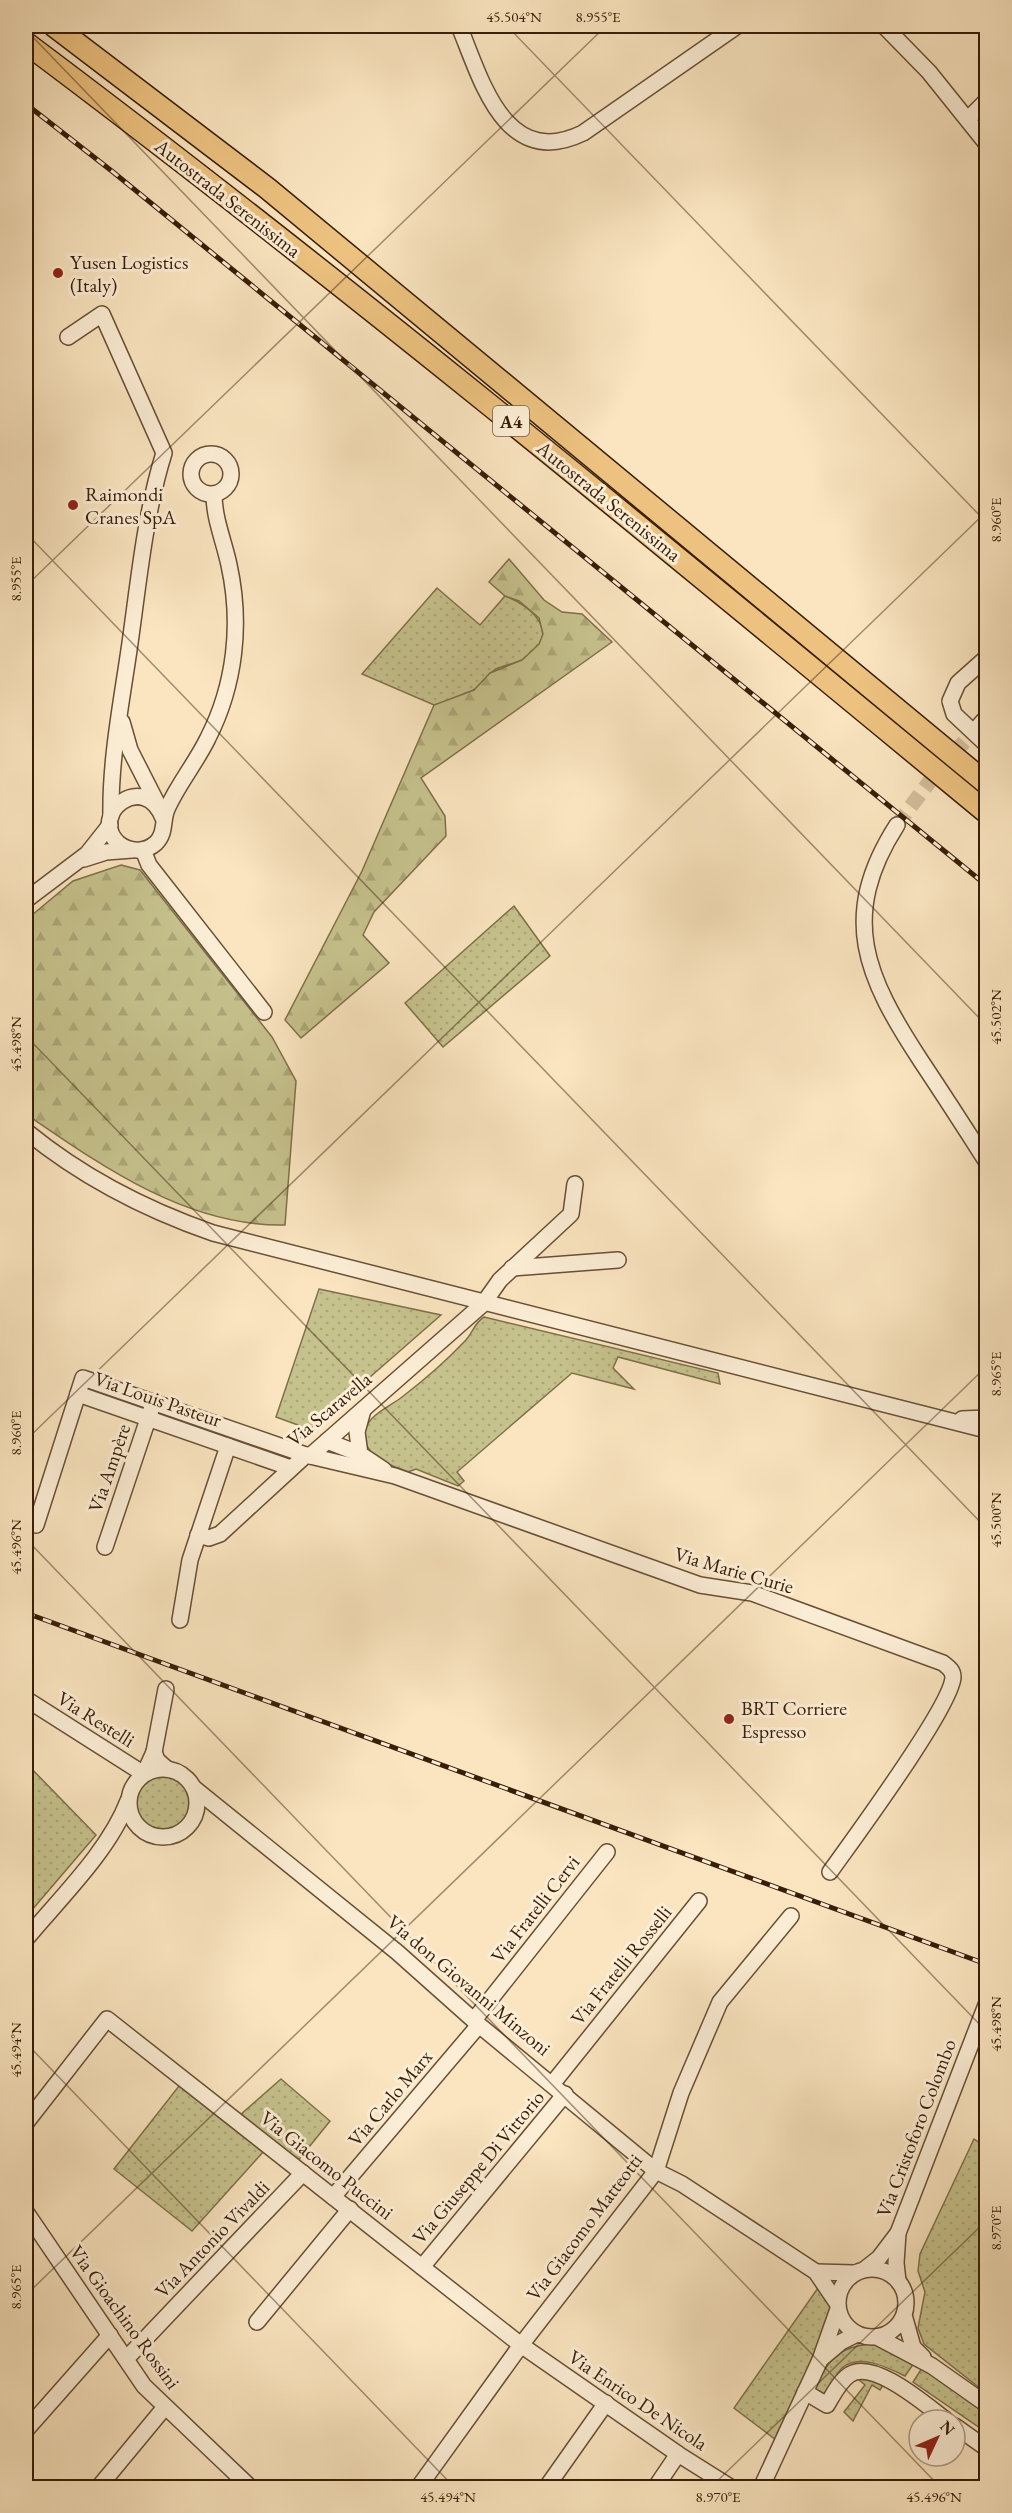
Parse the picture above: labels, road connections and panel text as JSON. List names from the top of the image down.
{
  "streets": {
    "highway": ["Autostrada Serenissima", "A4"],
    "street": [
      "Via Louis Pasteur",
      "Via Scaravella",
      "Via Ampère",
      "Via Marie Curie",
      "Via Restelli",
      "Via Fratelli Cervi",
      "Via Fratelli Rosselli",
      "Via don Giovanni Minzoni",
      "Via Carlo Marx",
      "Via Cristoforo Colombo",
      "Via Giacomo Puccini",
      "Via Giuseppe Di Vittorio",
      "Via Giacomo Matteotti",
      "Via Antonio Vivaldi",
      "Via Gioachino Rossini",
      "Via Enrico De Nicola"
    ]
  },
  "crossings": [
    ["Via Louis Pasteur", "Via Scaravella"],
    ["Via Louis Pasteur", "Via Ampère"],
    ["Via Louis Pasteur", "Via Marie Curie"],
    ["Via Scaravella", "Via Marie Curie"],
    ["Via Restelli", "Via don Giovanni Minzoni"],
    ["Via Fratelli Cervi", "Via don Giovanni Minzoni"],
    ["Via Fratelli Cervi", "Via Carlo Marx"],
    ["Via Fratelli Rosselli", "Via don Giovanni Minzoni"],
    ["Via don Giovanni Minzoni", "Via Carlo Marx"],
    ["Via don Giovanni Minzoni", "Via Giuseppe Di Vittorio"],
    ["Via don Giovanni Minzoni", "Via Giacomo Matteotti"],
    ["Via Carlo Marx", "Via Giacomo Puccini"],
    ["Via Giacomo Puccini", "Via Giuseppe Di Vittorio"],
    ["Via Giacomo Puccini", "Via Giacomo Matteotti"],
    ["Via Giacomo Puccini", "Via Antonio Vivaldi"],
    ["Via Giacomo Puccini", "Via Enrico De Nicola"],
    ["Via Giacomo Matteotti", "Via Enrico De Nicola"],
    ["Via Antonio Vivaldi", "Via Gioachino Rossini"]
  ],
  "places": ["Yusen Logistics (Italy)", "Raimondi Cranes SpA", "BRT Corriere Espresso"],
  "north": "top right",
  "coordinates": [
    "45.504°N",
    "8.955°E",
    "8.960°E",
    "45.502°N",
    "45.498°N",
    "8.965°E",
    "45.500°N",
    "45.496°N",
    "45.494°N",
    "8.970°E"
  ]
}
